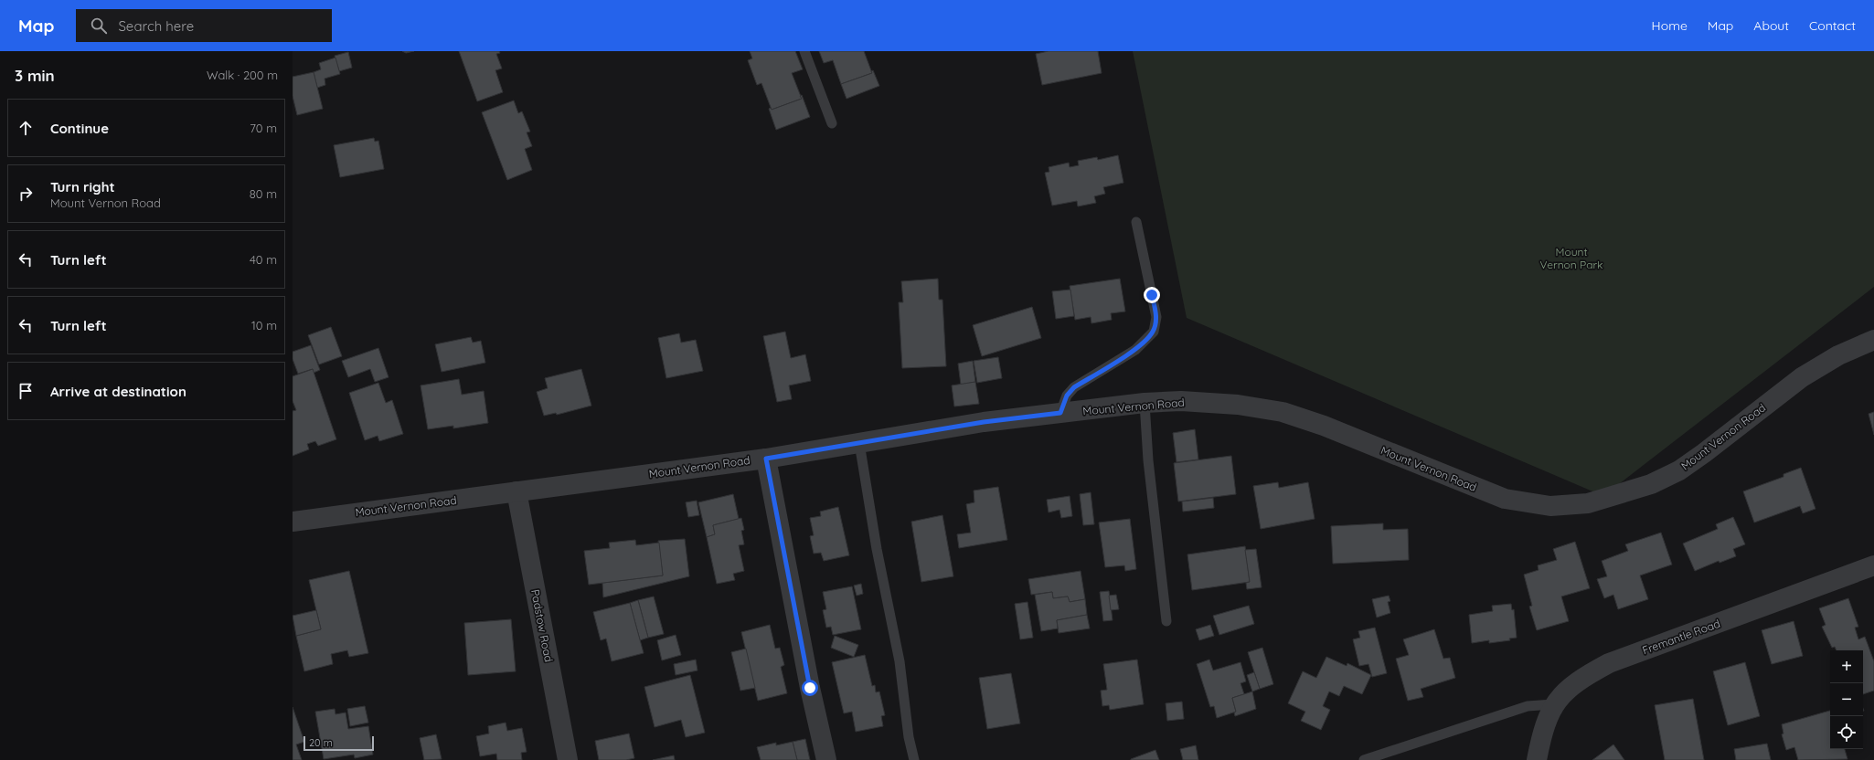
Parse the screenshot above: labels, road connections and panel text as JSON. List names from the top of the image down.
{
  "streets": {
    "street": ["Mount Vernon Road", "Padstow Road", "Fremantle Road"]
  },
  "crossings": [
    ["Mount Vernon Road", "Padstow Road"]
  ],
  "parks": ["Mount Vernon Park"],
  "scale_bar": "20 m",
  "page": {
    "header": "Map",
    "search": "Search here",
    "nav": [
      "Home",
      "Map",
      "About",
      "Contact"
    ],
    "heading": ["3 min", "Walk · 200 m"],
    "list": [
      ["Continue", "70 m"],
      ["Turn right", "Mount Vernon Road", "80 m"],
      ["Turn left", "40 m"],
      ["Turn left", "10 m"],
      "Arrive at destination"
    ],
    "map_buttons": ["+", "−"],
    "scale": "20 m"
  }
}
